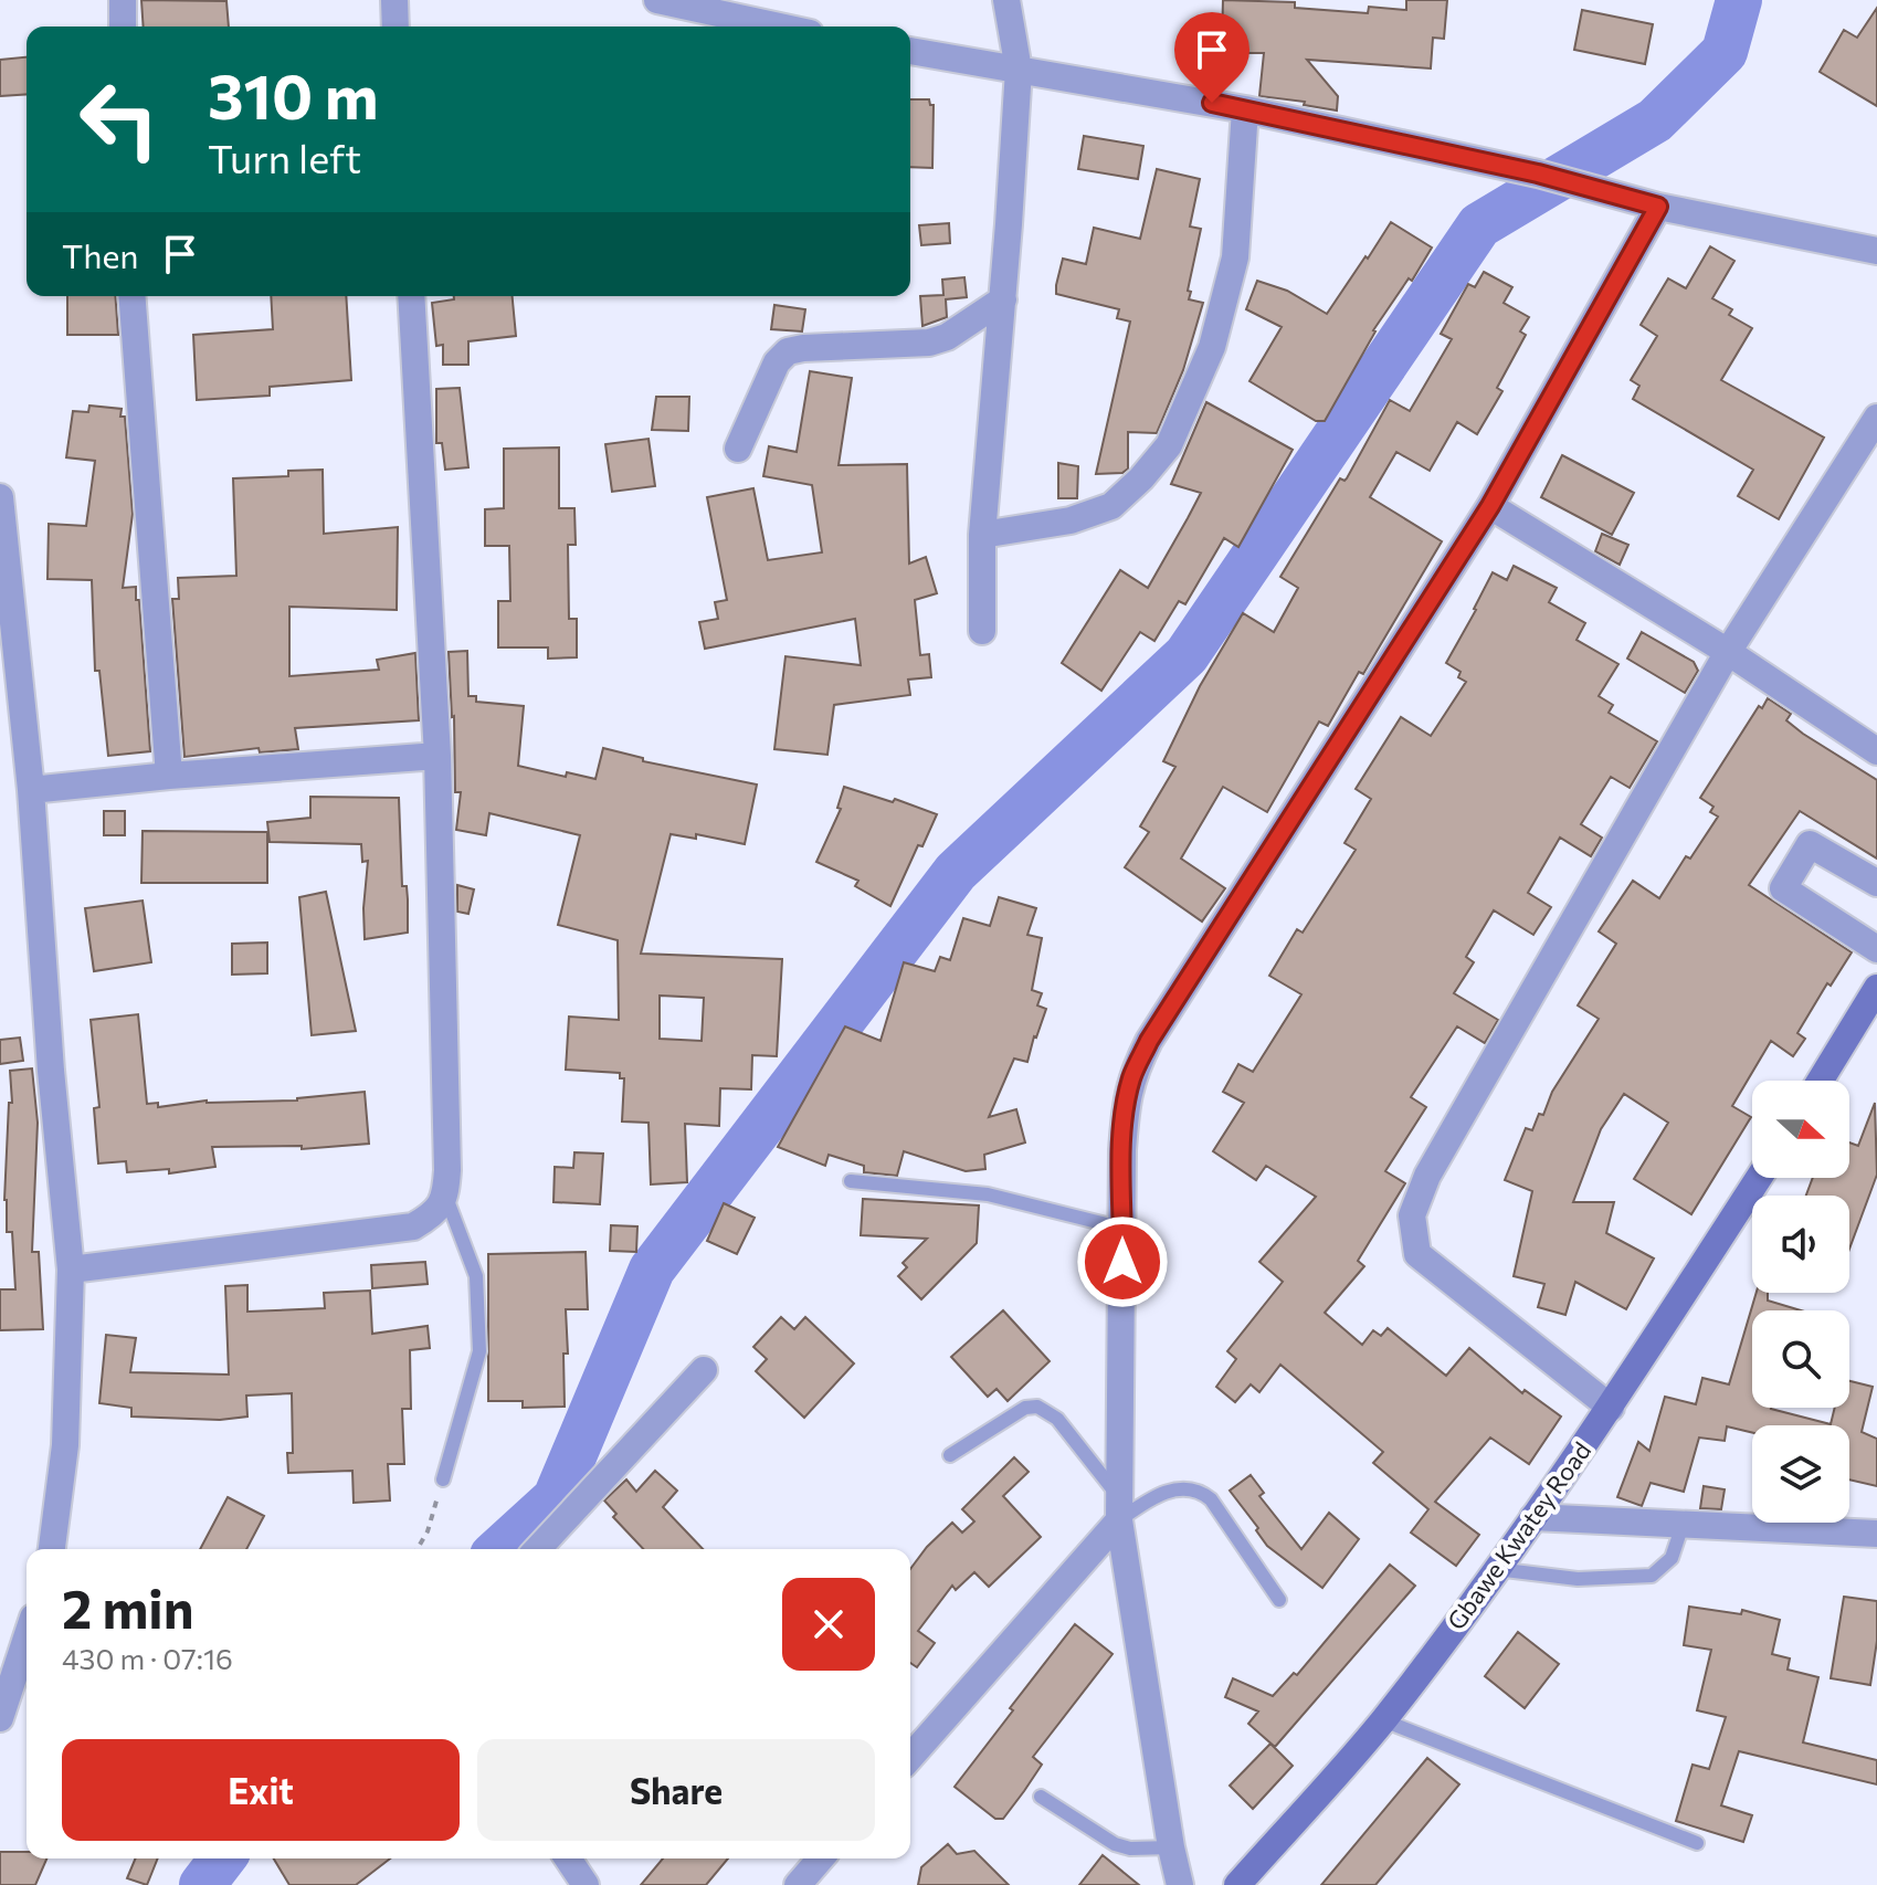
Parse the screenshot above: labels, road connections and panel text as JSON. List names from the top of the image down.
{
  "streets": {
    "street": ["Gbawe Kwatey Road"]
  },
  "north": "right",
  "page": {
    "turn": ["310 m", "Turn left"],
    "then": "Then",
    "heading": ["2 min", "430 m · 07:16"],
    "buttons": ["Exit", "Share"]
  }
}
